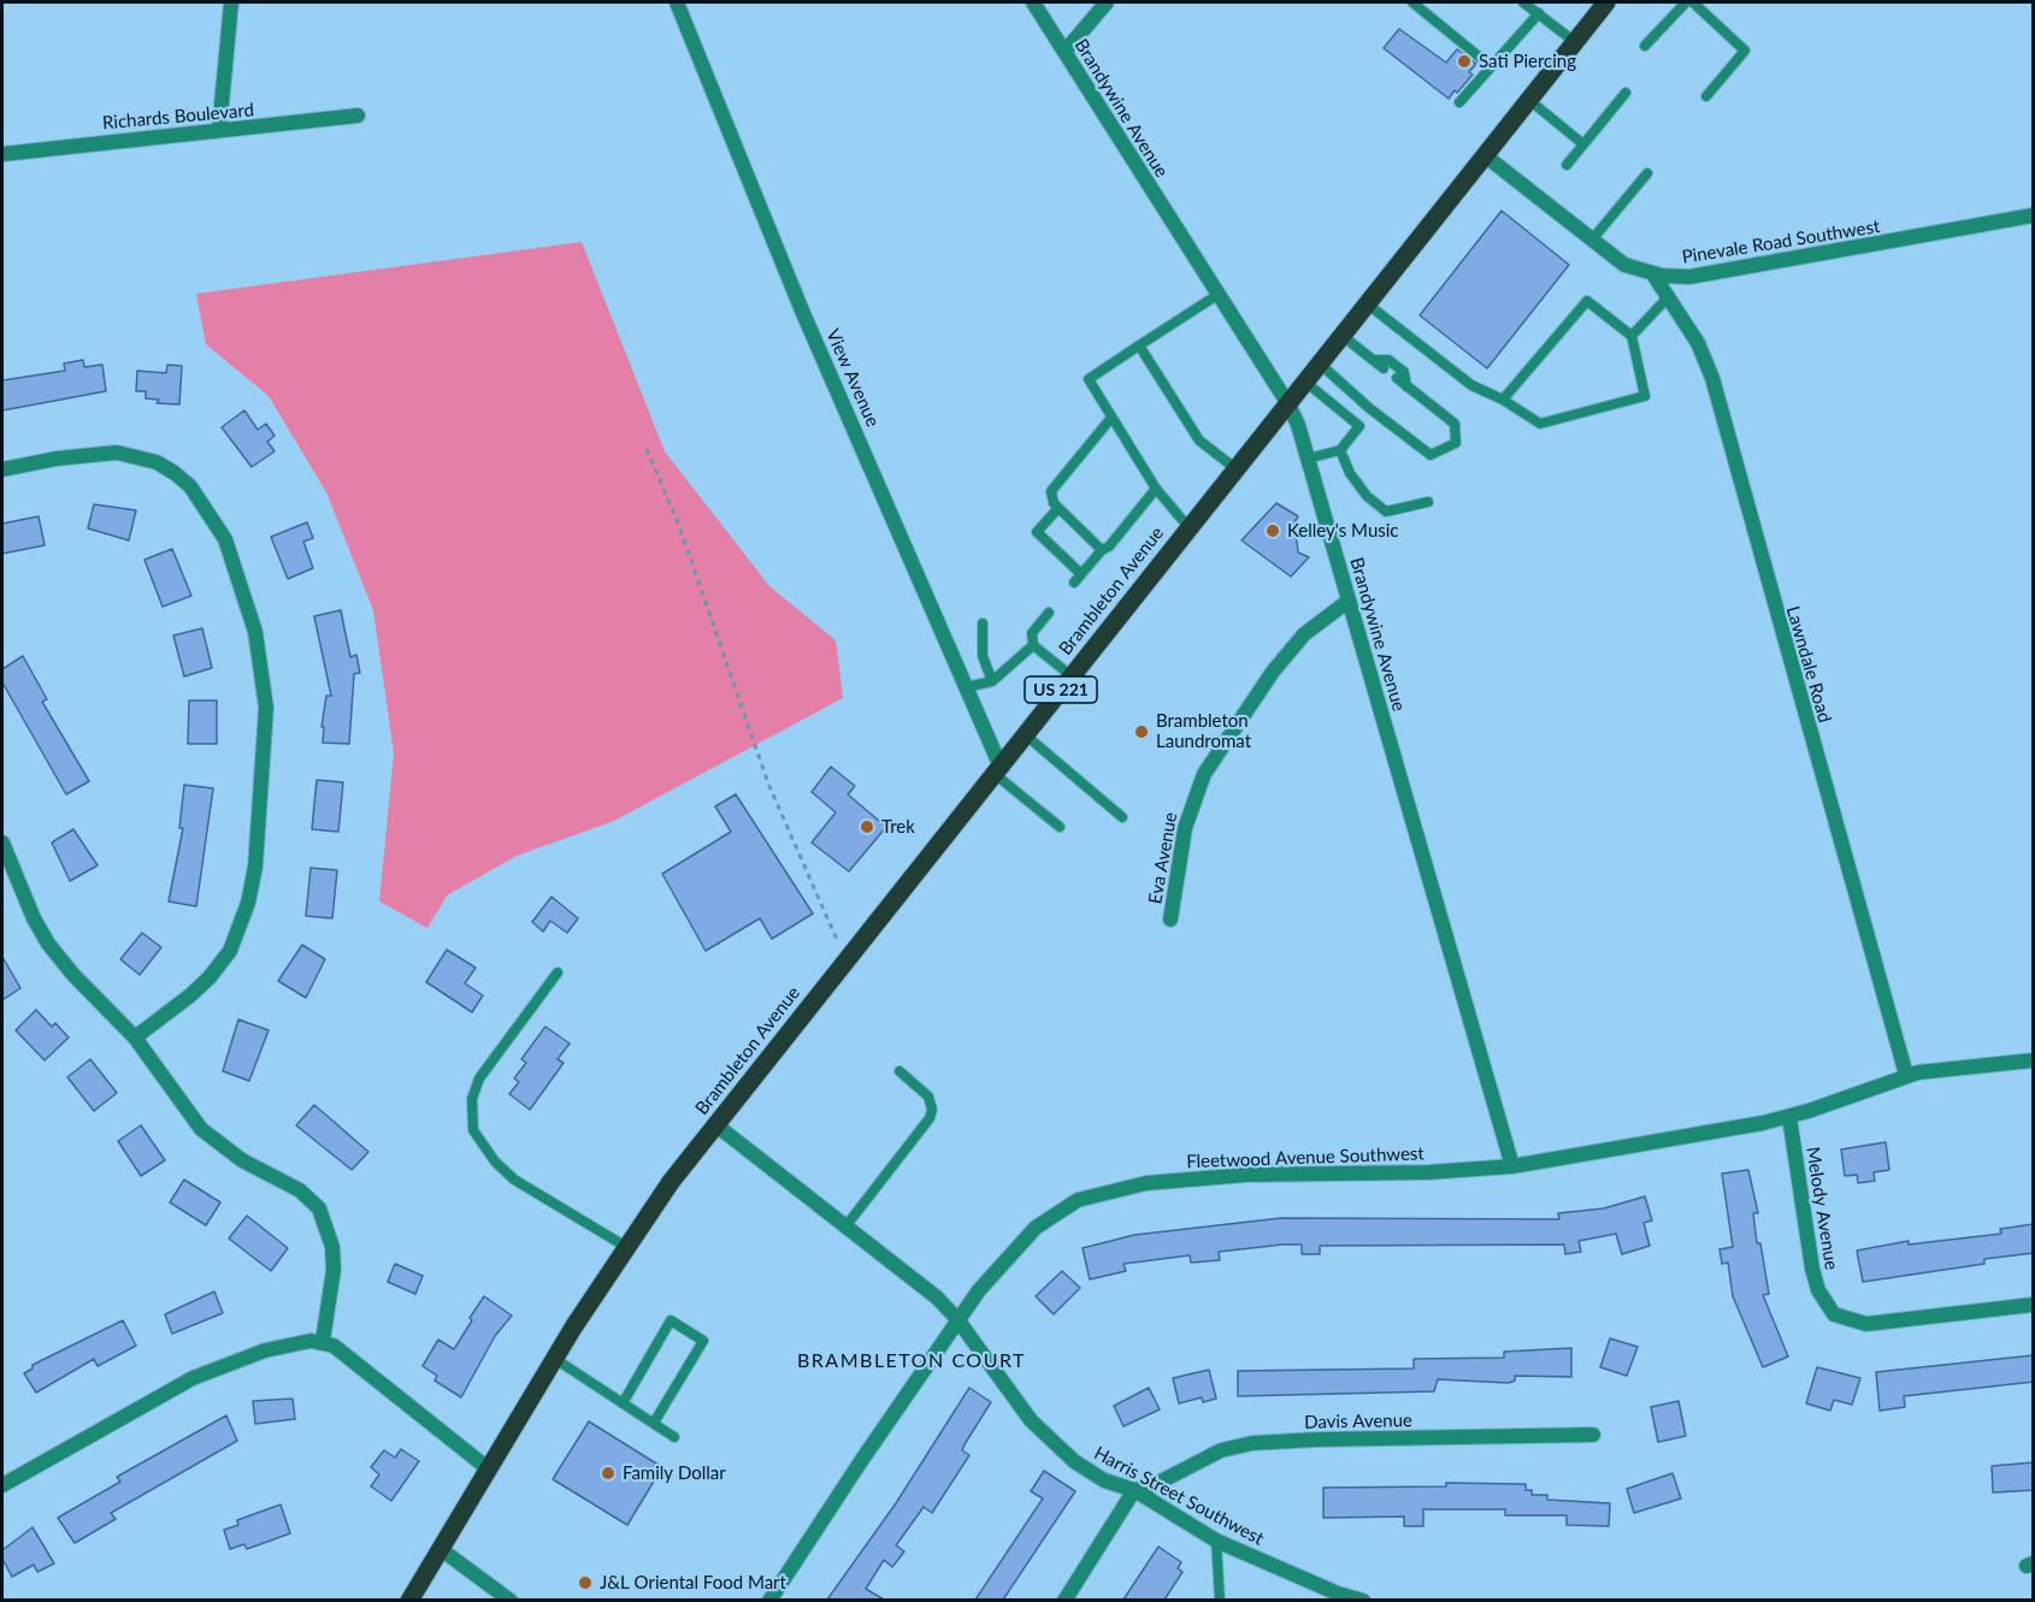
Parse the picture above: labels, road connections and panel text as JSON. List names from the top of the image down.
{
  "streets": {
    "main road": ["Brambleton Avenue", "US 221"],
    "street": [
      "Brandywine Avenue",
      "Richards Boulevard",
      "Pinevale Road Southwest",
      "View Avenue",
      "Lawndale Road",
      "Eva Avenue",
      "Fleetwood Avenue Southwest",
      "Melody Avenue",
      "Davis Avenue",
      "Harris Street Southwest"
    ]
  },
  "crossings": [
    ["Brandywine Avenue", "Brambleton Avenue"],
    ["Brandywine Avenue", "Eva Avenue"],
    ["Brandywine Avenue", "Fleetwood Avenue Southwest"],
    ["Pinevale Road Southwest", "Brambleton Avenue"],
    ["Pinevale Road Southwest", "Lawndale Road"],
    ["View Avenue", "Brambleton Avenue"],
    ["Brambleton Avenue", "US 221"],
    ["Brambleton Avenue", "Harris Street Southwest"],
    ["Lawndale Road", "Fleetwood Avenue Southwest"],
    ["Fleetwood Avenue Southwest", "Melody Avenue"],
    ["Fleetwood Avenue Southwest", "Harris Street Southwest"],
    ["Davis Avenue", "Harris Street Southwest"]
  ],
  "districts": ["BRAMBLETON COURT"],
  "places": [
    "Sati Piercing",
    "Kelley's Music",
    "Brambleton Laundromat",
    "Trek",
    "Family Dollar",
    "J&L Oriental Food Mart"
  ]
}
